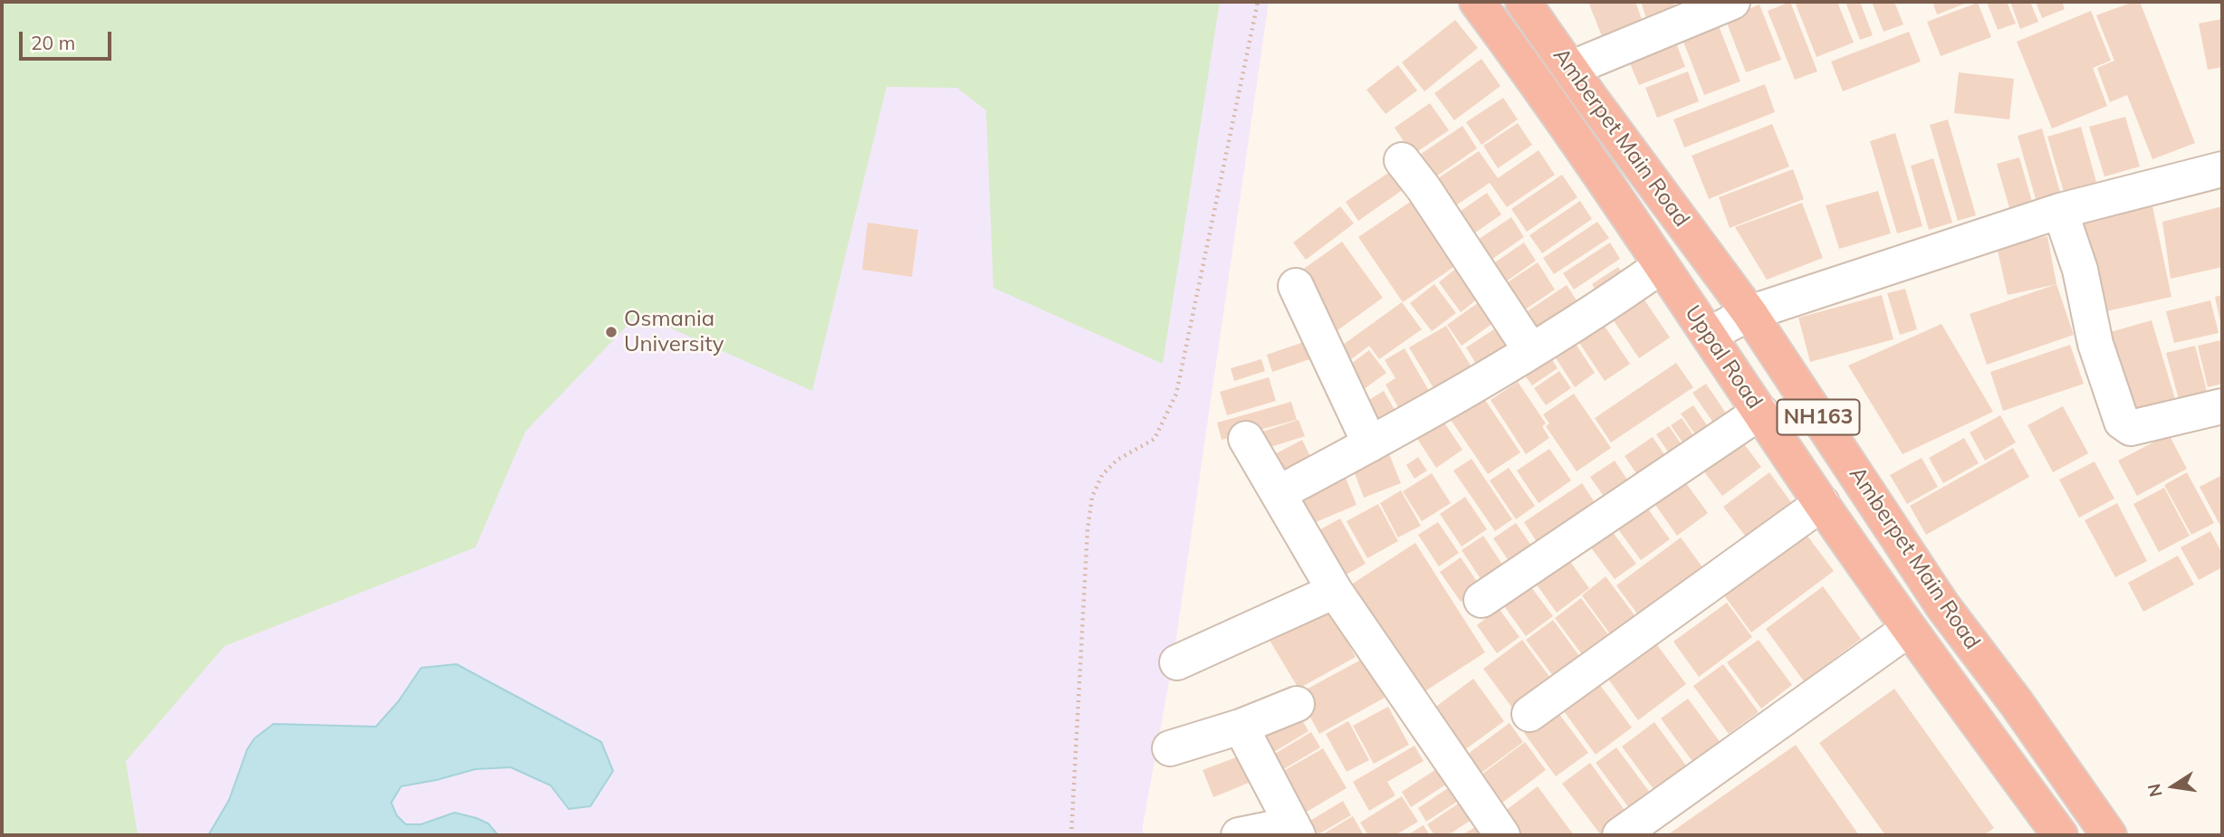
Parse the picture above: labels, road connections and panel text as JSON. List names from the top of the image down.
{
  "streets": {
    "highway": ["Amberpet Main Road", "Uppal Road", "NH163"]
  },
  "places": ["Osmania University"],
  "scale_bar": "20 m",
  "north": "left"
}
